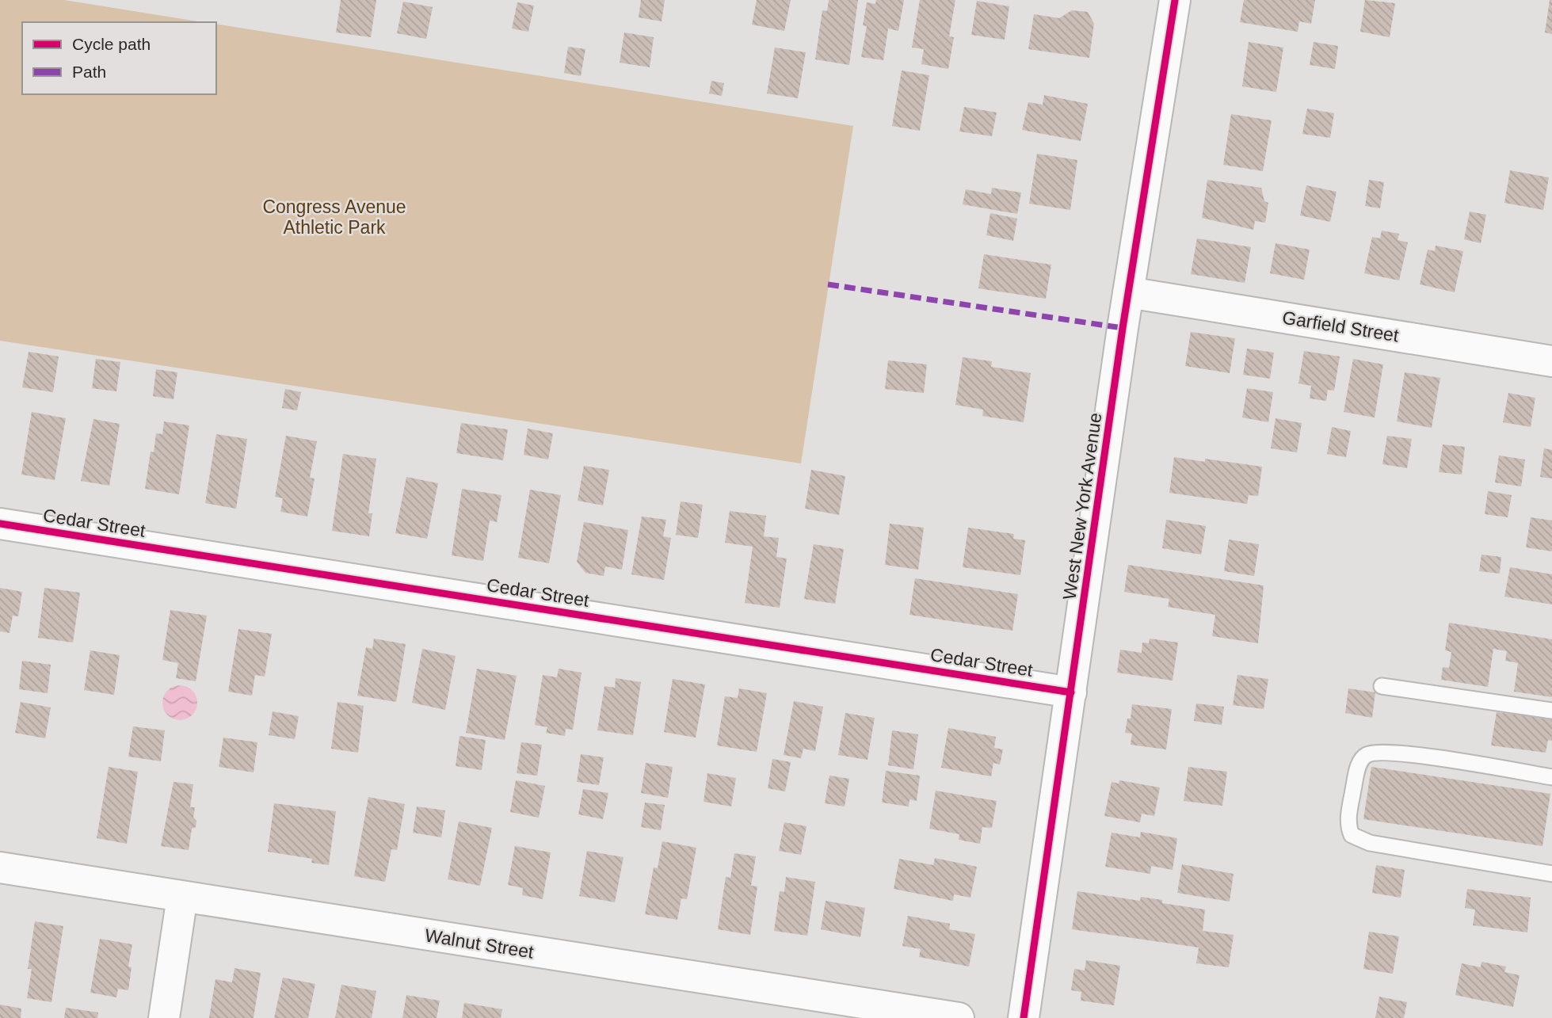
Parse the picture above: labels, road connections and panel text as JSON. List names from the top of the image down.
{
  "streets": {
    "street": [
      "Garfield Street",
      "West New York Avenue",
      "Cedar Street",
      "Walnut Street"
    ]
  },
  "crossings": [
    ["Garfield Street", "West New York Avenue"],
    ["West New York Avenue", "Cedar Street"]
  ],
  "parks": ["Congress Avenue Athletic Park"],
  "legend": ["Cycle path", "Path"]
}
